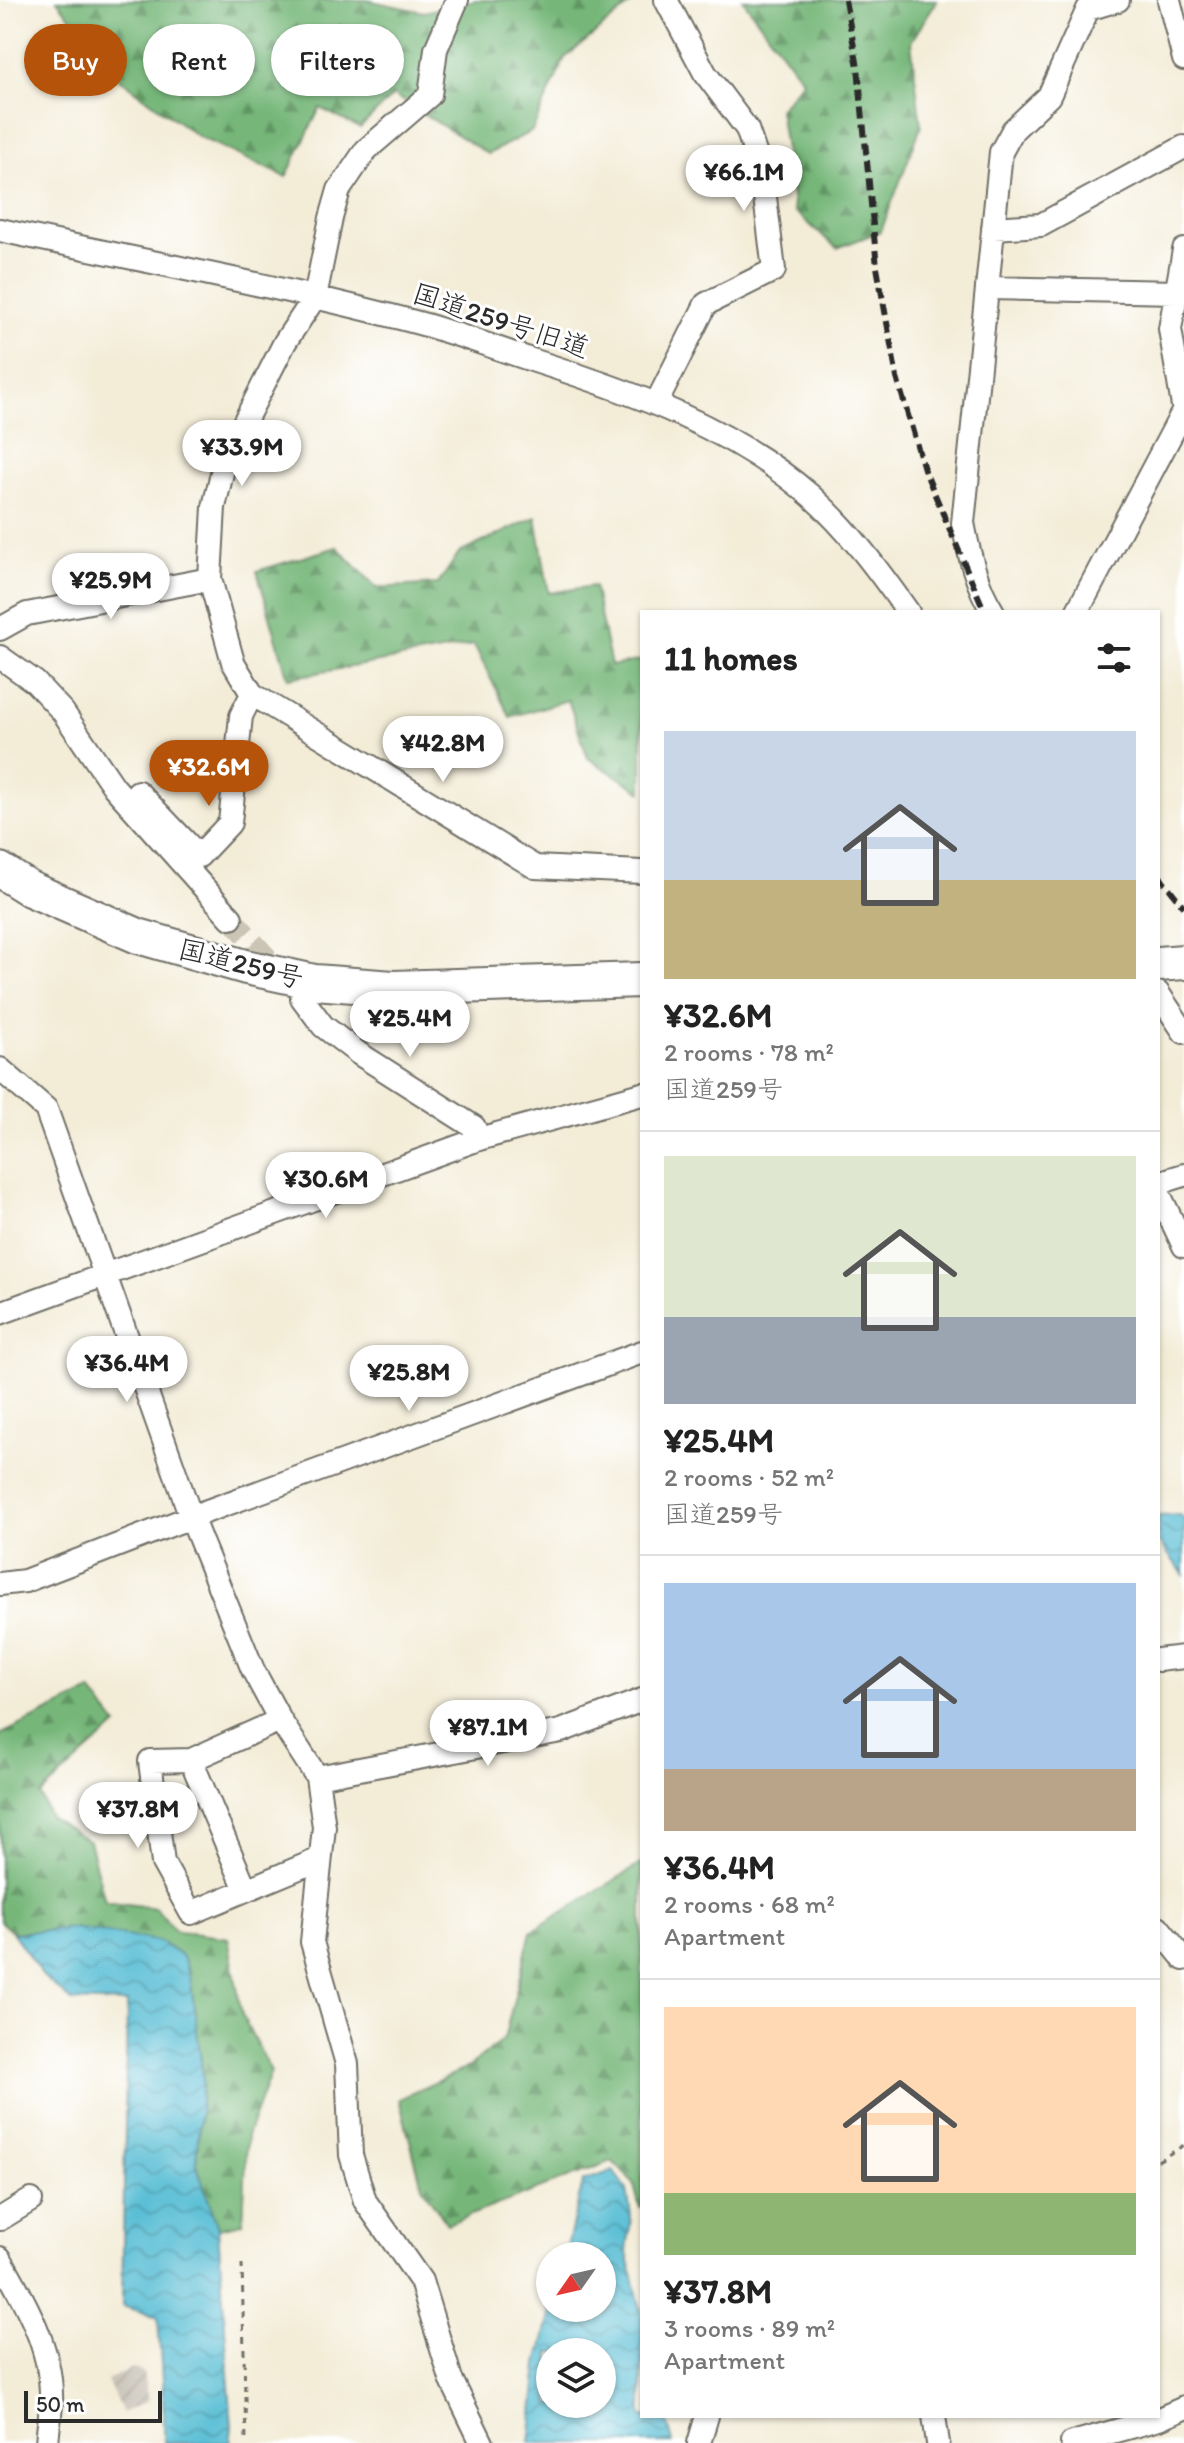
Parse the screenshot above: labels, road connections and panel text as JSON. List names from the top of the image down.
{
  "streets": {
    "highway": ["国道259号"],
    "street": ["国道259号旧道"]
  },
  "scale_bar": "50 m",
  "north": "bottom left",
  "page": {
    "chip": ["Buy", "Rent", "Filters"],
    "price": [
      "¥66.1M",
      "¥33.9M",
      "¥25.9M",
      "¥42.8M",
      "¥32.6M",
      "¥25.4M",
      "¥30.6M",
      "¥36.4M",
      "¥25.8M",
      "¥87.1M",
      "¥37.8M"
    ],
    "heading": "11 homes",
    "list": [
      {
        "name": "¥32.6M",
        "note": "2 rooms · 78 m² · 国道259号"
      },
      {
        "name": "¥25.4M",
        "note": "2 rooms · 52 m² · 国道259号"
      },
      {
        "name": "¥36.4M",
        "note": "2 rooms · 68 m² · Apartment"
      },
      {
        "name": "¥37.8M",
        "note": "3 rooms · 89 m² · Apartment"
      }
    ],
    "scale": "50 m"
  }
}
